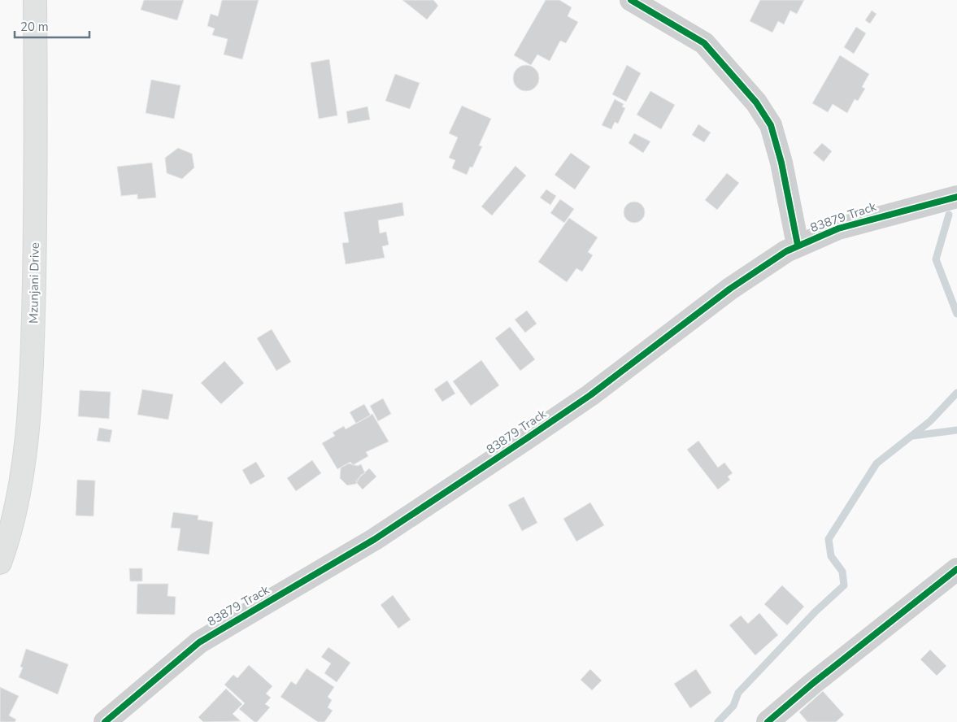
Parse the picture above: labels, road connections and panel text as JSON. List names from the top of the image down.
{
  "streets": {
    "main road": ["Mzunjani Drive"],
    "street": ["83879 Track"]
  },
  "scale_bar": "20 m"
}
